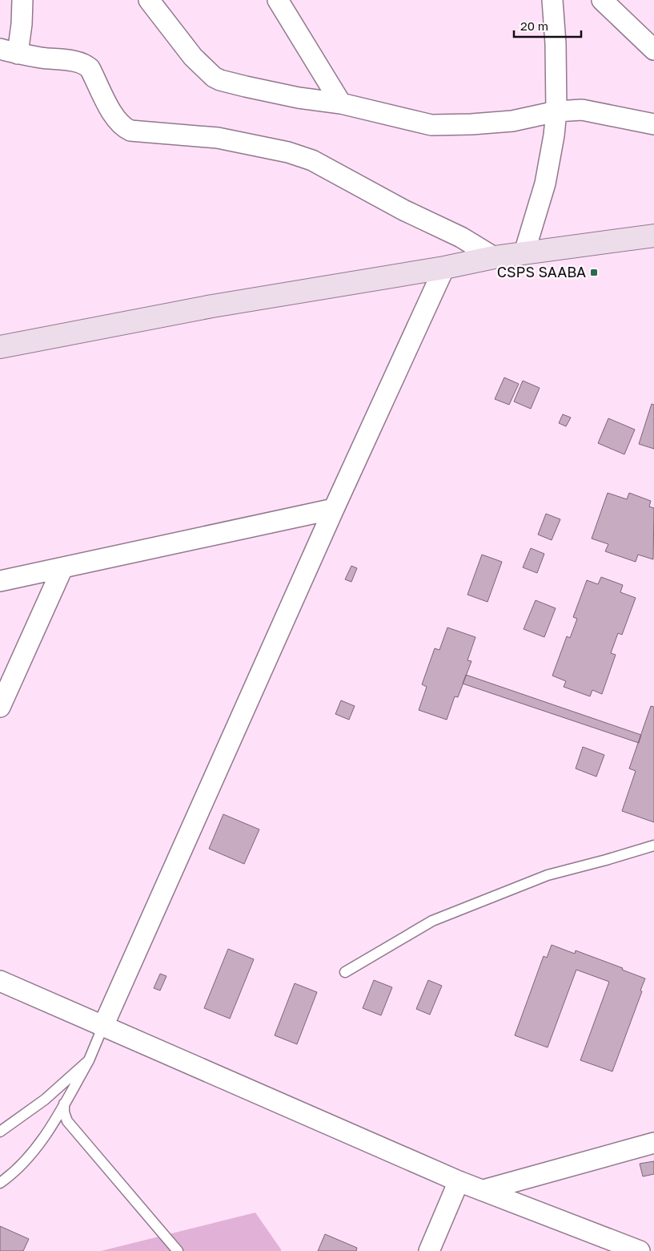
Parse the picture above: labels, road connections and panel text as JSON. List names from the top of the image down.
{
  "places": {
    "transit": ["CSPS SAABA"]
  },
  "scale_bar": "20 m"
}
